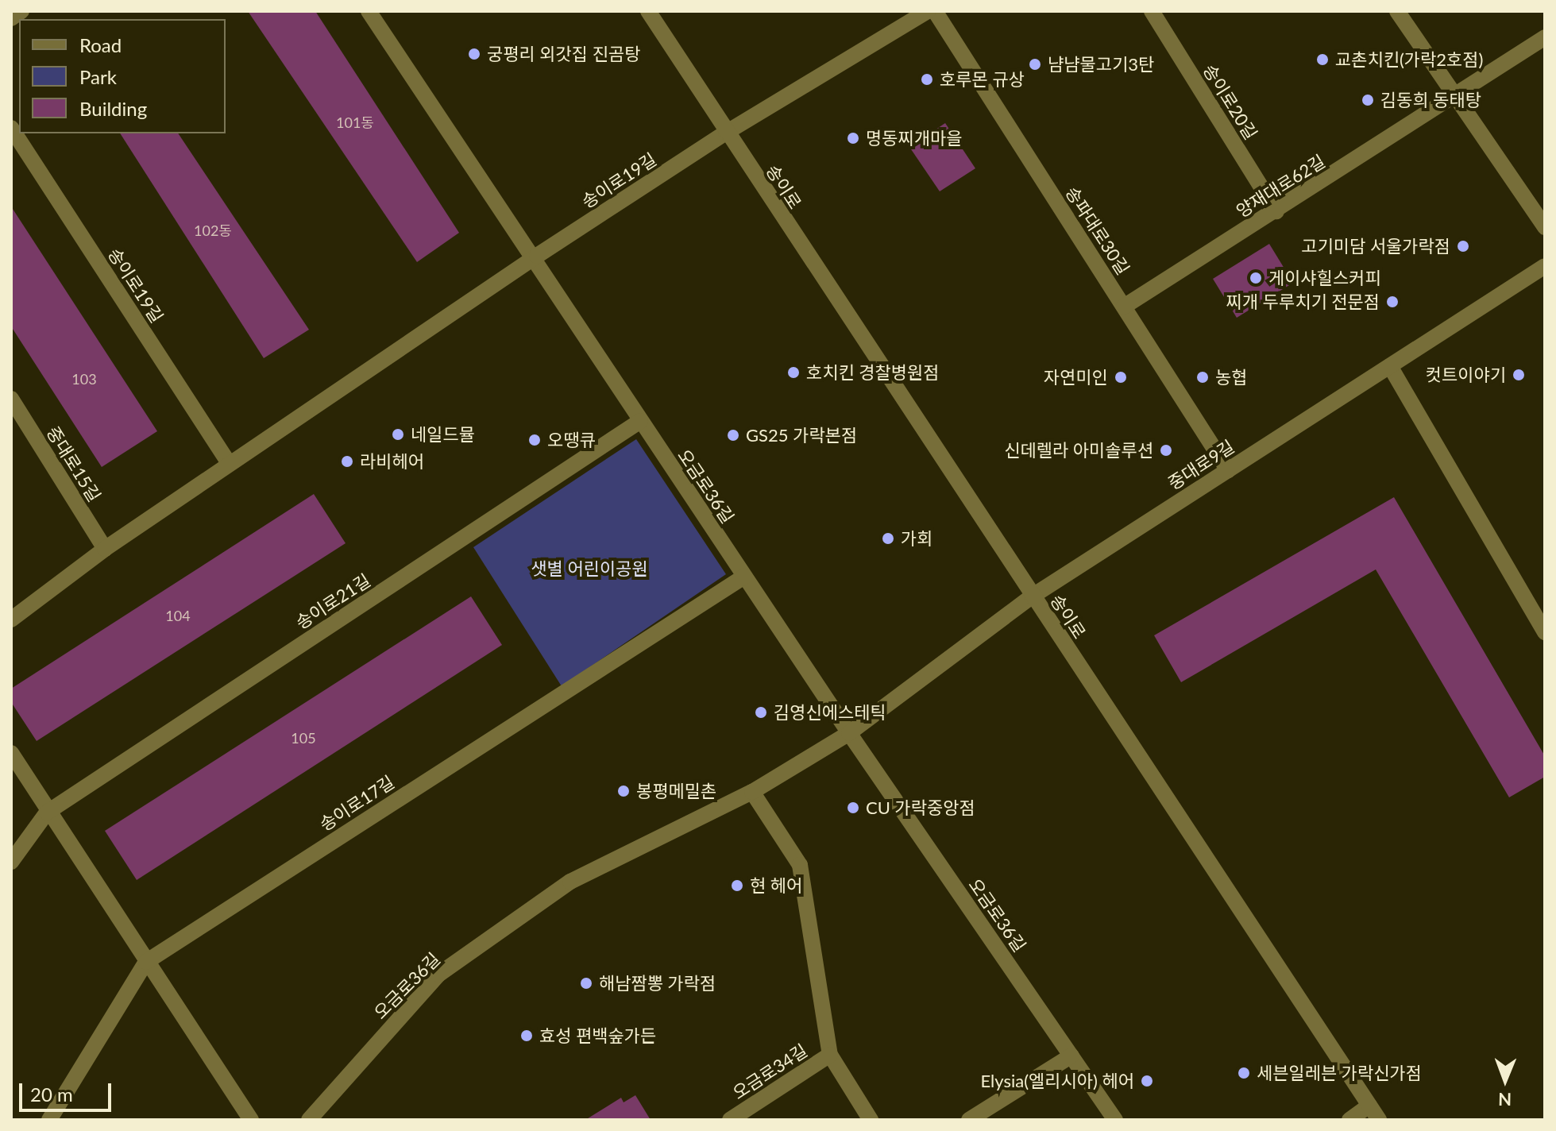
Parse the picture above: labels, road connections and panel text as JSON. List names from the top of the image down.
{
  "streets": {
    "street": [
      "송이로20길",
      "송이로19길",
      "양재대로62길",
      "송이로",
      "송파대로30길",
      "중대로15길",
      "중대로9길",
      "오금로36길",
      "송이로21길",
      "송이로17길",
      "오금로34길"
    ]
  },
  "crossings": [
    ["송이로20길", "양재대로62길"],
    ["송이로19길", "송이로"],
    ["송이로19길", "중대로15길"],
    ["송이로19길", "오금로36길"],
    ["양재대로62길", "송파대로30길"],
    ["송이로", "중대로9길"],
    ["송이로", "오금로36길"],
    ["송파대로30길", "중대로9길"],
    ["중대로9길", "오금로36길"],
    ["오금로36길", "송이로21길"],
    ["오금로36길", "송이로17길"]
  ],
  "parks": ["샛별 어린이공원"],
  "places": [
    "궁평리 외갓집 진곰탕",
    "교촌치킨(가락2호점)",
    "냠냠물고기3탄",
    "호루몬 규상",
    "김동희 동태탕",
    "명동찌개마을",
    "고기미담 서울가락점",
    "게이샤힐스커피",
    "찌개 두루치기 전문점",
    "호치킨 경찰병원점",
    "컷트이야기",
    "자연미인",
    "농협",
    "네일드뮬",
    "GS25 가락본점",
    "오땡큐",
    "신데렐라 아미솔루션",
    "라비헤어",
    "가회",
    "김영신에스테틱",
    "봉평메밀촌",
    "CU 가락중앙점",
    "현 헤어",
    "해남짬뽕 가락점",
    "효성 편백숲가든",
    "세븐일레븐 가락신가점",
    "Elysia(엘리시아) 헤어"
  ],
  "house_numbers": [
    "101동",
    "102동",
    "103",
    "104",
    "105"
  ],
  "legend": ["Road", "Park", "Building"],
  "scale_bar": "20 m",
  "north": "bottom"
}
